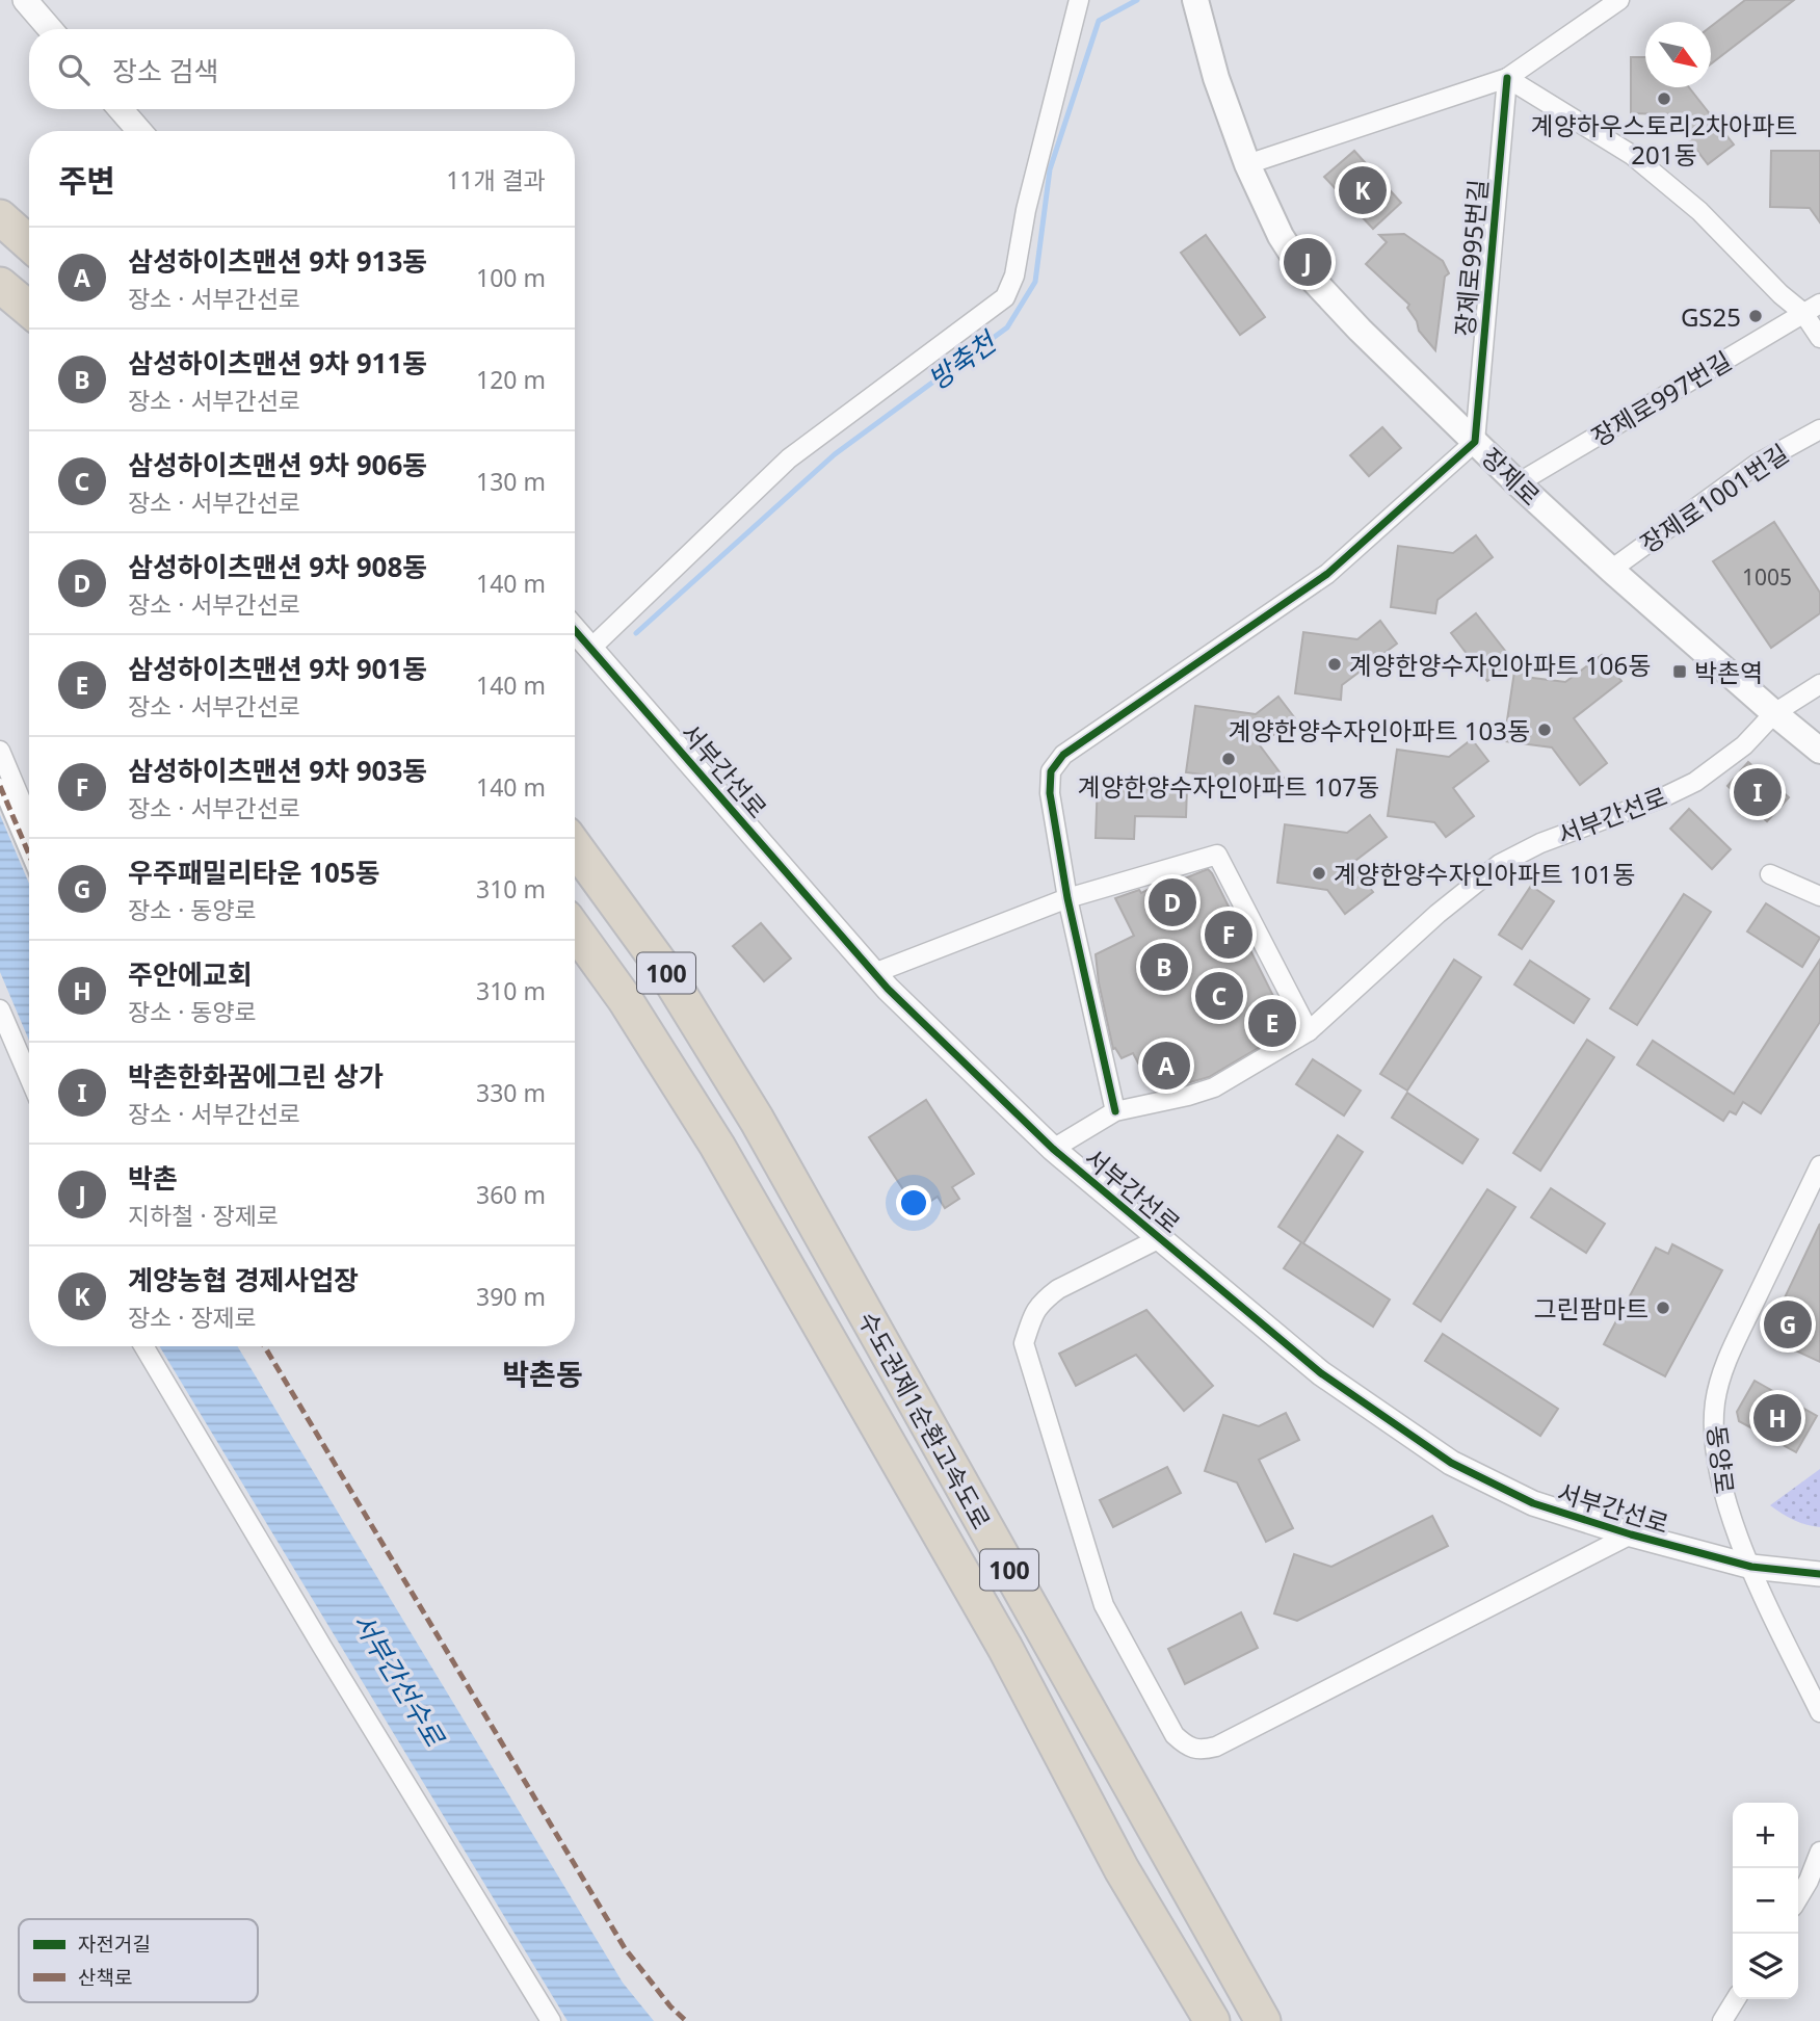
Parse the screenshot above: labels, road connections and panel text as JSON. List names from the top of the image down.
{
  "streets": {
    "highway": ["100", "수도권제1순환고속도로"],
    "main road": ["장제로"],
    "street": [
      "장제로995번길",
      "장제로997번길",
      "장제로1001번길",
      "서부간선로",
      "동양로"
    ]
  },
  "crossings": [
    ["장제로995번길", "장제로"],
    ["장제로995번길", "서부간선로"],
    ["장제로997번길", "장제로"],
    ["장제로", "장제로1001번길"],
    ["장제로", "서부간선로"],
    ["서부간선로", "동양로"]
  ],
  "districts": ["박촌동"],
  "water": ["방축천", "서부간선수로"],
  "places": {
    "other": [
      "계양하우스토리2차아파트 201동",
      "GS25",
      "계양한양수자인아파트 106동",
      "계양한양수자인아파트 103동",
      "계양한양수자인아파트 107동",
      "계양한양수자인아파트 101동",
      "그린팜마트"
    ],
    "transit": ["박촌역"]
  },
  "house_numbers": ["1005"],
  "legend": ["자전거길", "산책로"],
  "north": "bottom right",
  "page": {
    "search": "장소 검색",
    "heading": ["주변", "11개 결과"],
    "pins": [
      "K",
      "J",
      "I",
      "D",
      "F",
      "B",
      "C",
      "E",
      "A",
      "G",
      "H"
    ],
    "list": [
      {
        "mark": "A",
        "name": "삼성하이츠맨션 9차 913동",
        "note": "장소 · 서부간선로",
        "value": "100 m"
      },
      {
        "mark": "B",
        "name": "삼성하이츠맨션 9차 911동",
        "note": "장소 · 서부간선로",
        "value": "120 m"
      },
      {
        "mark": "C",
        "name": "삼성하이츠맨션 9차 906동",
        "note": "장소 · 서부간선로",
        "value": "130 m"
      },
      {
        "mark": "D",
        "name": "삼성하이츠맨션 9차 908동",
        "note": "장소 · 서부간선로",
        "value": "140 m"
      },
      {
        "mark": "E",
        "name": "삼성하이츠맨션 9차 901동",
        "note": "장소 · 서부간선로",
        "value": "140 m"
      },
      {
        "mark": "F",
        "name": "삼성하이츠맨션 9차 903동",
        "note": "장소 · 서부간선로",
        "value": "140 m"
      },
      {
        "mark": "G",
        "name": "우주패밀리타운 105동",
        "note": "장소 · 동양로",
        "value": "310 m"
      },
      {
        "mark": "H",
        "name": "주안에교회",
        "note": "장소 · 동양로",
        "value": "310 m"
      },
      {
        "mark": "I",
        "name": "박촌한화꿈에그린 상가",
        "note": "장소 · 서부간선로",
        "value": "330 m"
      },
      {
        "mark": "J",
        "name": "박촌",
        "note": "지하철 · 장제로",
        "value": "360 m"
      },
      {
        "mark": "K",
        "name": "계양농협 경제사업장",
        "note": "장소 · 장제로",
        "value": "390 m"
      }
    ],
    "map_buttons": ["+", "−"]
  }
}
